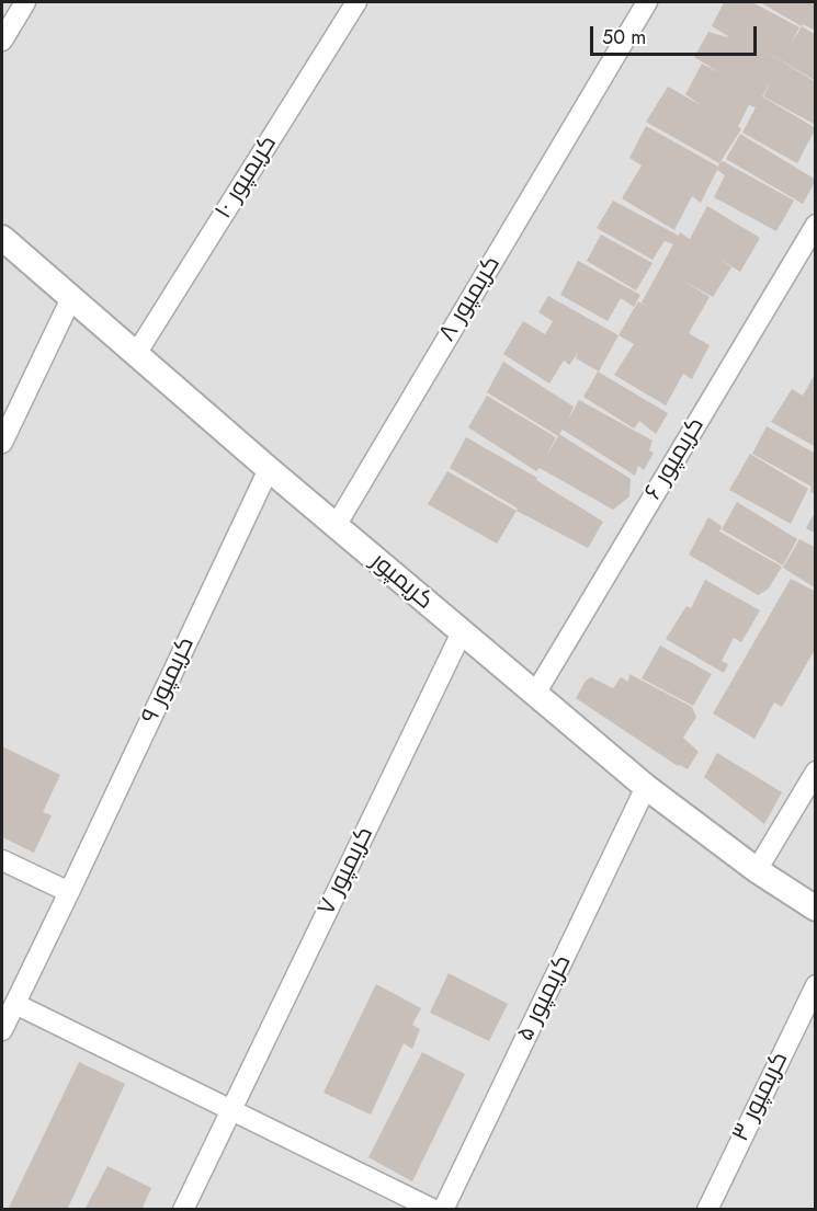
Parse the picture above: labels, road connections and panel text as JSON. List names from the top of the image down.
{
  "streets": {
    "street": [
      "کریمپور ۱۰",
      "کریمپور ۸",
      "کریمپور ۶",
      "کریمپور",
      "کریمپور ۹",
      "کریمپور ۷",
      "کریمپور ۵",
      "کریمپور ۳"
    ]
  },
  "crossings": [
    ["کریمپور ۱۰", "کریمپور"],
    ["کریمپور ۸", "کریمپور"],
    ["کریمپور ۶", "کریمپور"],
    ["کریمپور", "کریمپور ۹"],
    ["کریمپور", "کریمپور ۷"],
    ["کریمپور", "کریمپور ۵"]
  ],
  "scale_bar": "50 m"
}
